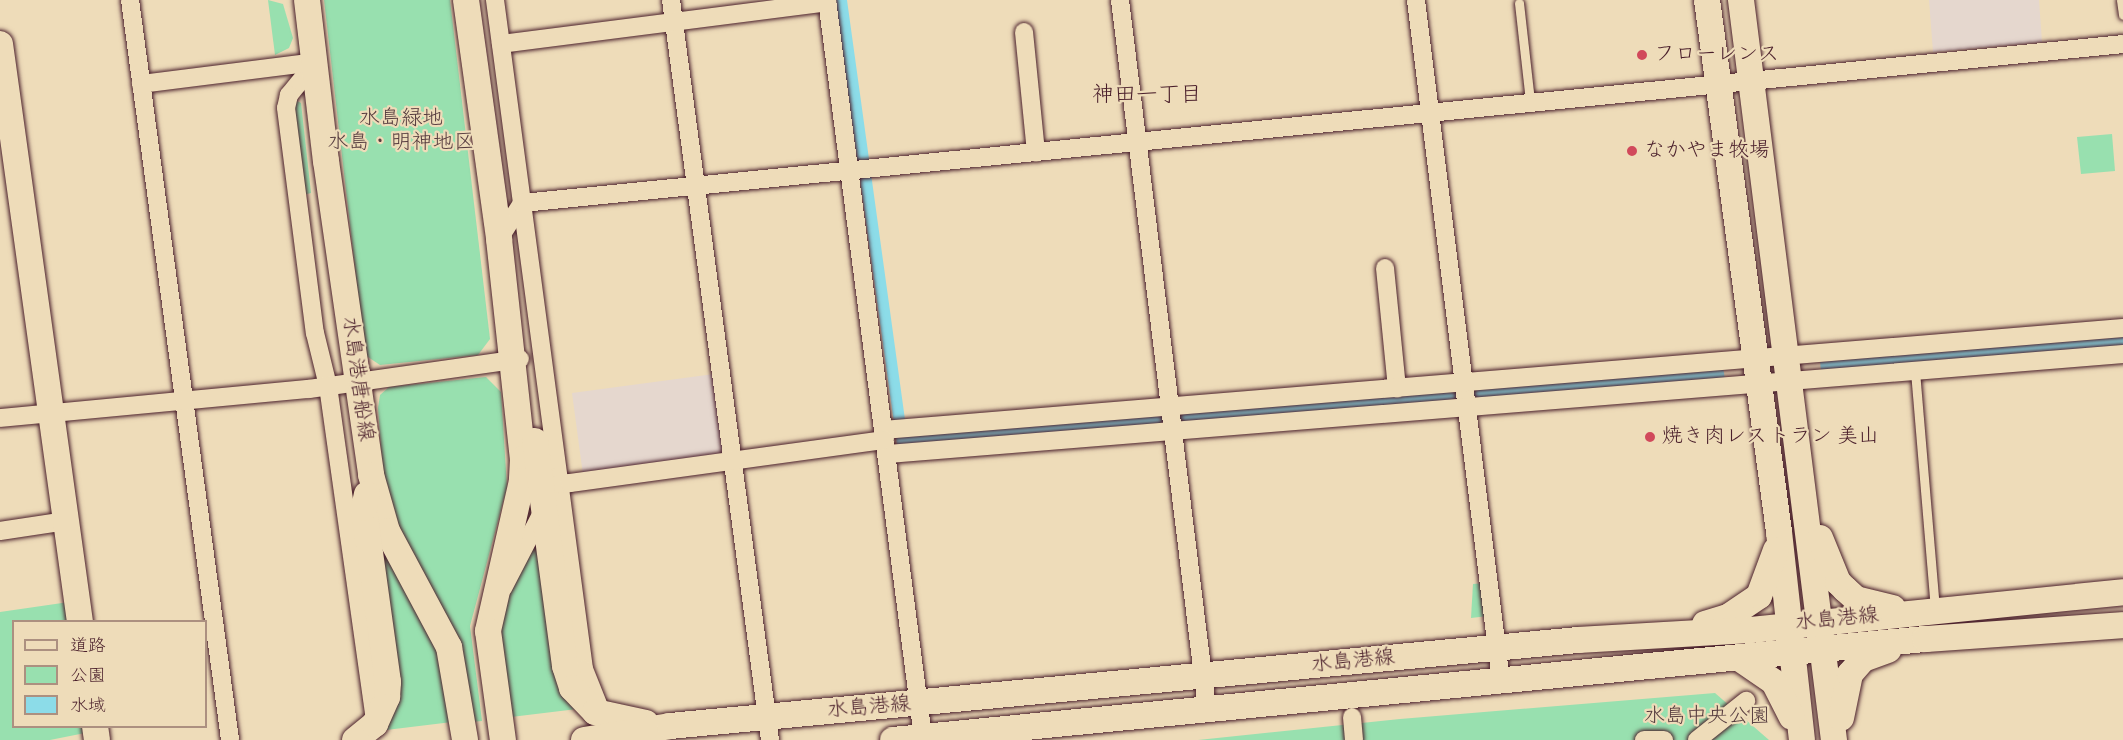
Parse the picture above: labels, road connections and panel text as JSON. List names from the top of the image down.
{
  "streets": {
    "main road": ["水島港唐船線", "水島港線"]
  },
  "districts": ["神田一丁目"],
  "parks": ["水島緑地 水島・明神地区", "水島中央公園"],
  "places": ["フローレンス", "なかやま牧場", "焼き肉レストラン 美山"],
  "legend": ["道路", "公園", "水域"]
}
